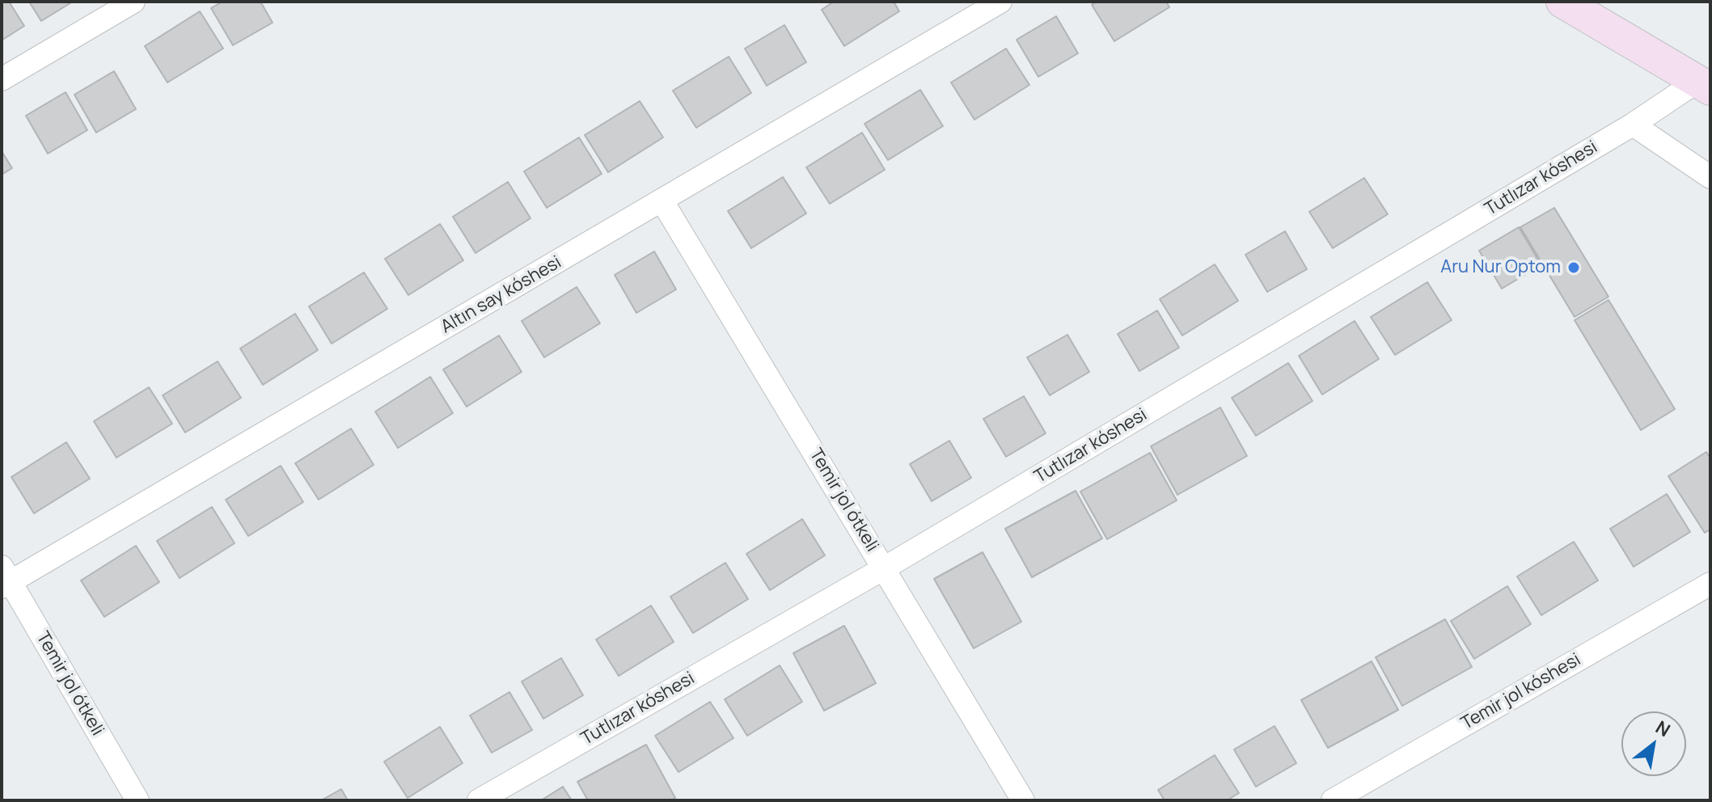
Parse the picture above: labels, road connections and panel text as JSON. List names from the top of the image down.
{
  "streets": {
    "street": [
      "Tutlızar kóshesi",
      "Altın say kóshesi",
      "Temir jol ótkeli",
      "Temir jol kóshesi"
    ]
  },
  "crossings": [
    ["Tutlızar kóshesi", "Temir jol ótkeli"],
    ["Altın say kóshesi", "Temir jol ótkeli"]
  ],
  "places": ["Aru Nur Optom"],
  "north": "top right"
}
